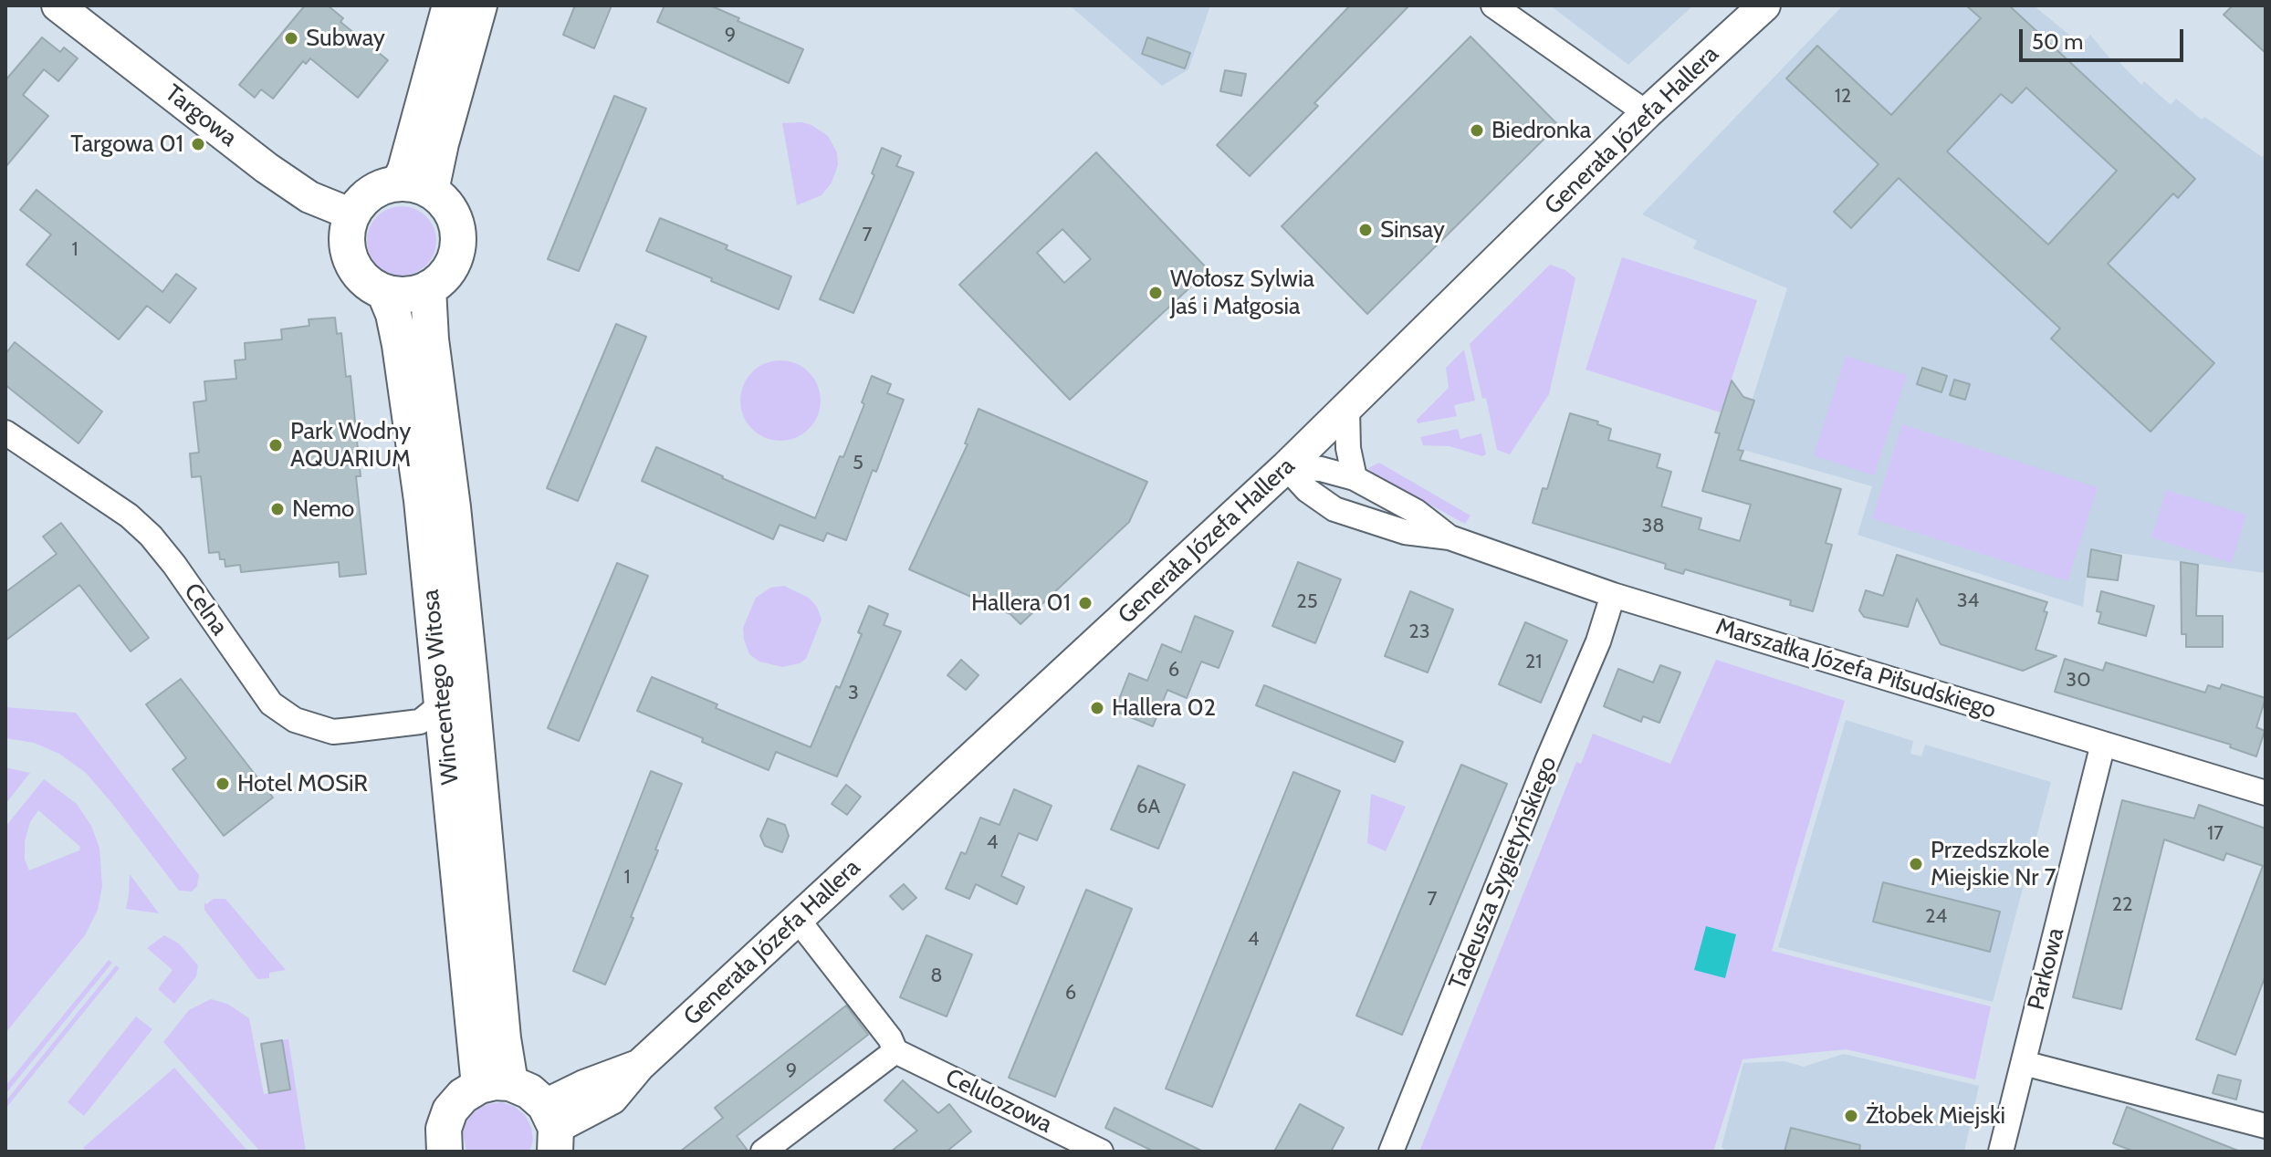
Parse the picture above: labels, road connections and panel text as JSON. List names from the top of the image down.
{
  "streets": {
    "main road": ["Wincentego Witosa"],
    "street": [
      "Targowa",
      "Generała Józefa Hallera",
      "Celna",
      "Marszałka Józefa Piłsudskiego",
      "Tadeusza Sygietyńskiego",
      "Parkowa",
      "Celulozowa"
    ]
  },
  "crossings": [
    ["Targowa", "Wincentego Witosa"],
    ["Generała Józefa Hallera", "Marszałka Józefa Piłsudskiego"],
    ["Celna", "Wincentego Witosa"],
    ["Marszałka Józefa Piłsudskiego", "Tadeusza Sygietyńskiego"],
    ["Marszałka Józefa Piłsudskiego", "Parkowa"]
  ],
  "places": [
    "Subway",
    "Biedronka",
    "Targowa 01",
    "Sinsay",
    "Wołosz Sylwia Jaś i Małgosia",
    "Park Wodny AQUARIUM",
    "Nemo",
    "Hallera 01",
    "Hallera 02",
    "Hotel MOSiR",
    "Przedszkole Miejskie Nr 7",
    "Żłobek Miejski"
  ],
  "house_numbers": [
    "9",
    "12",
    "7",
    "1",
    "5",
    "38",
    "34",
    "25",
    "23",
    "21",
    "6",
    "30",
    "3",
    "6A",
    "17",
    "4",
    "1",
    "7",
    "22",
    "24",
    "4",
    "8",
    "6",
    "9"
  ],
  "scale_bar": "50 m"
}
